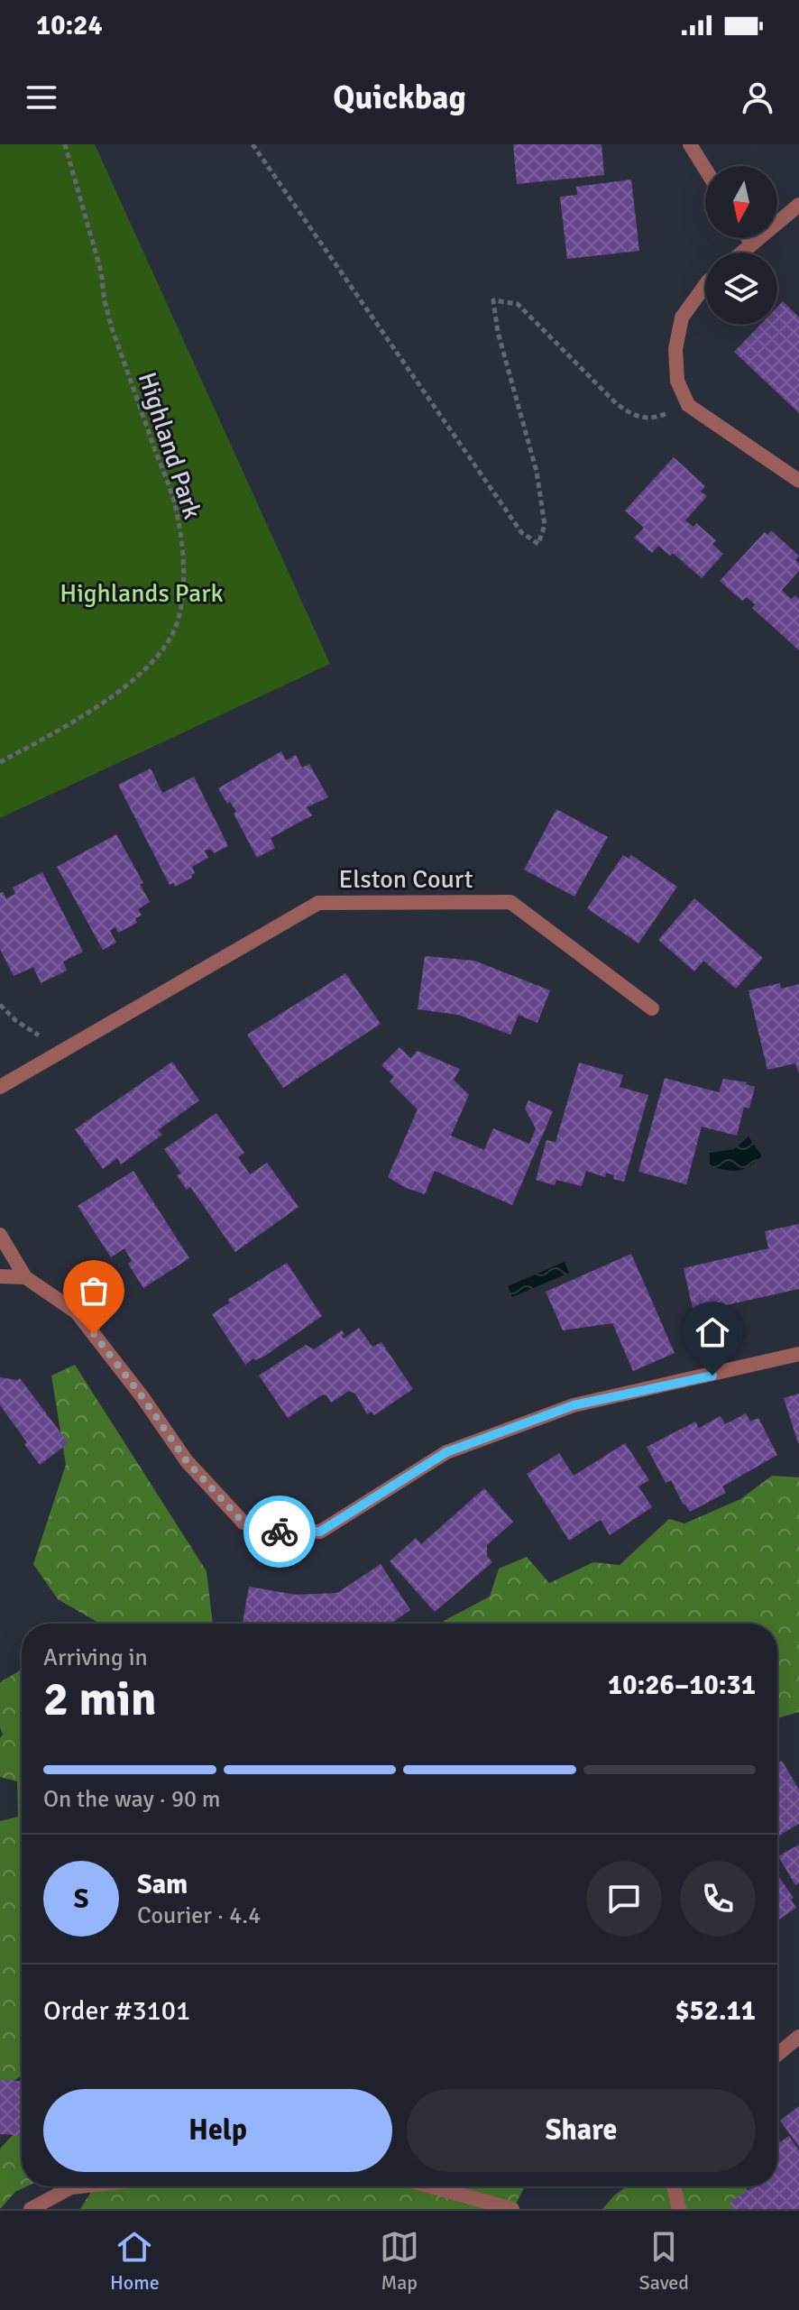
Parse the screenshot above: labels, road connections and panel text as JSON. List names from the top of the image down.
{
  "streets": {
    "street": ["Elston Court"],
    "path": ["Highland Park"]
  },
  "parks": ["Highlands Park"],
  "north": "bottom",
  "page": {
    "status": "10:24",
    "header": "Quickbag",
    "heading": ["2 min", "Arriving in", "10:26–10:31"],
    "panel": [
      "Sam",
      "Courier · 4.4",
      "Order #3101",
      "$52.11"
    ],
    "bar": "On the way · 90 m",
    "round": "S",
    "buttons": ["Help", "Share"],
    "tabs": ["Home", "Map", "Saved"]
  }
}
